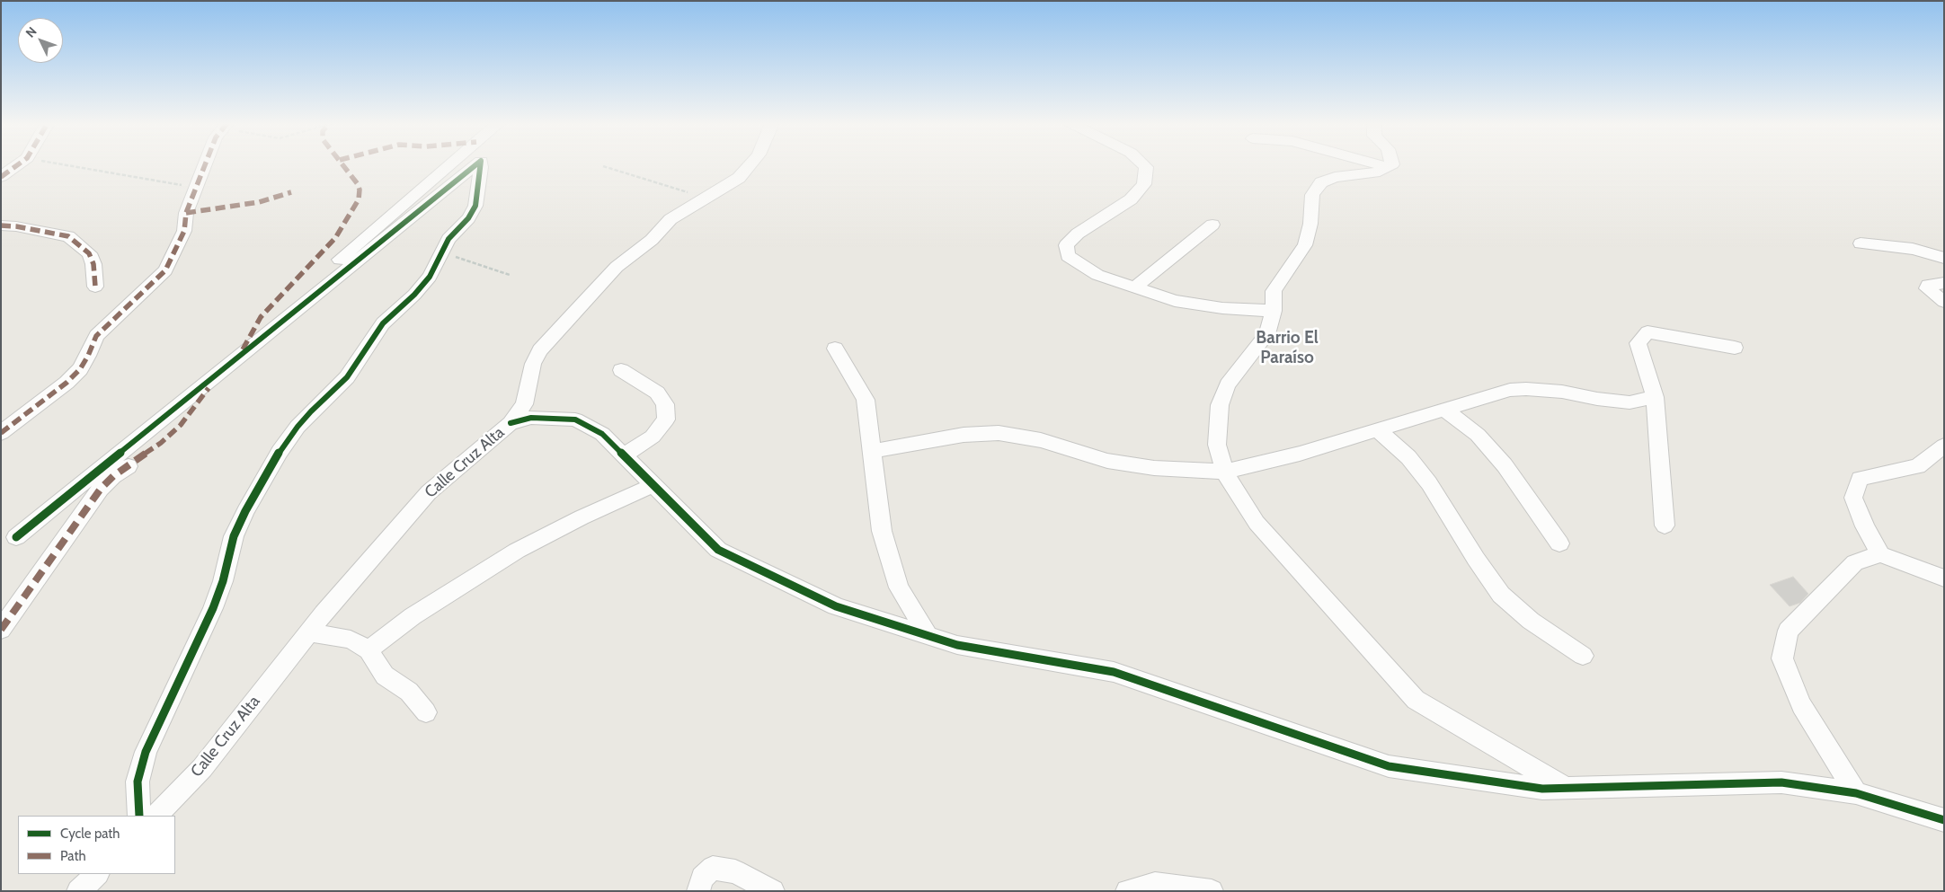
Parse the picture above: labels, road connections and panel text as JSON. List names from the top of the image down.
{
  "streets": {
    "street": ["Calle Cruz Alta"]
  },
  "districts": ["Barrio El Paraíso"],
  "legend": ["Cycle path", "Path"],
  "north": "top left"
}
